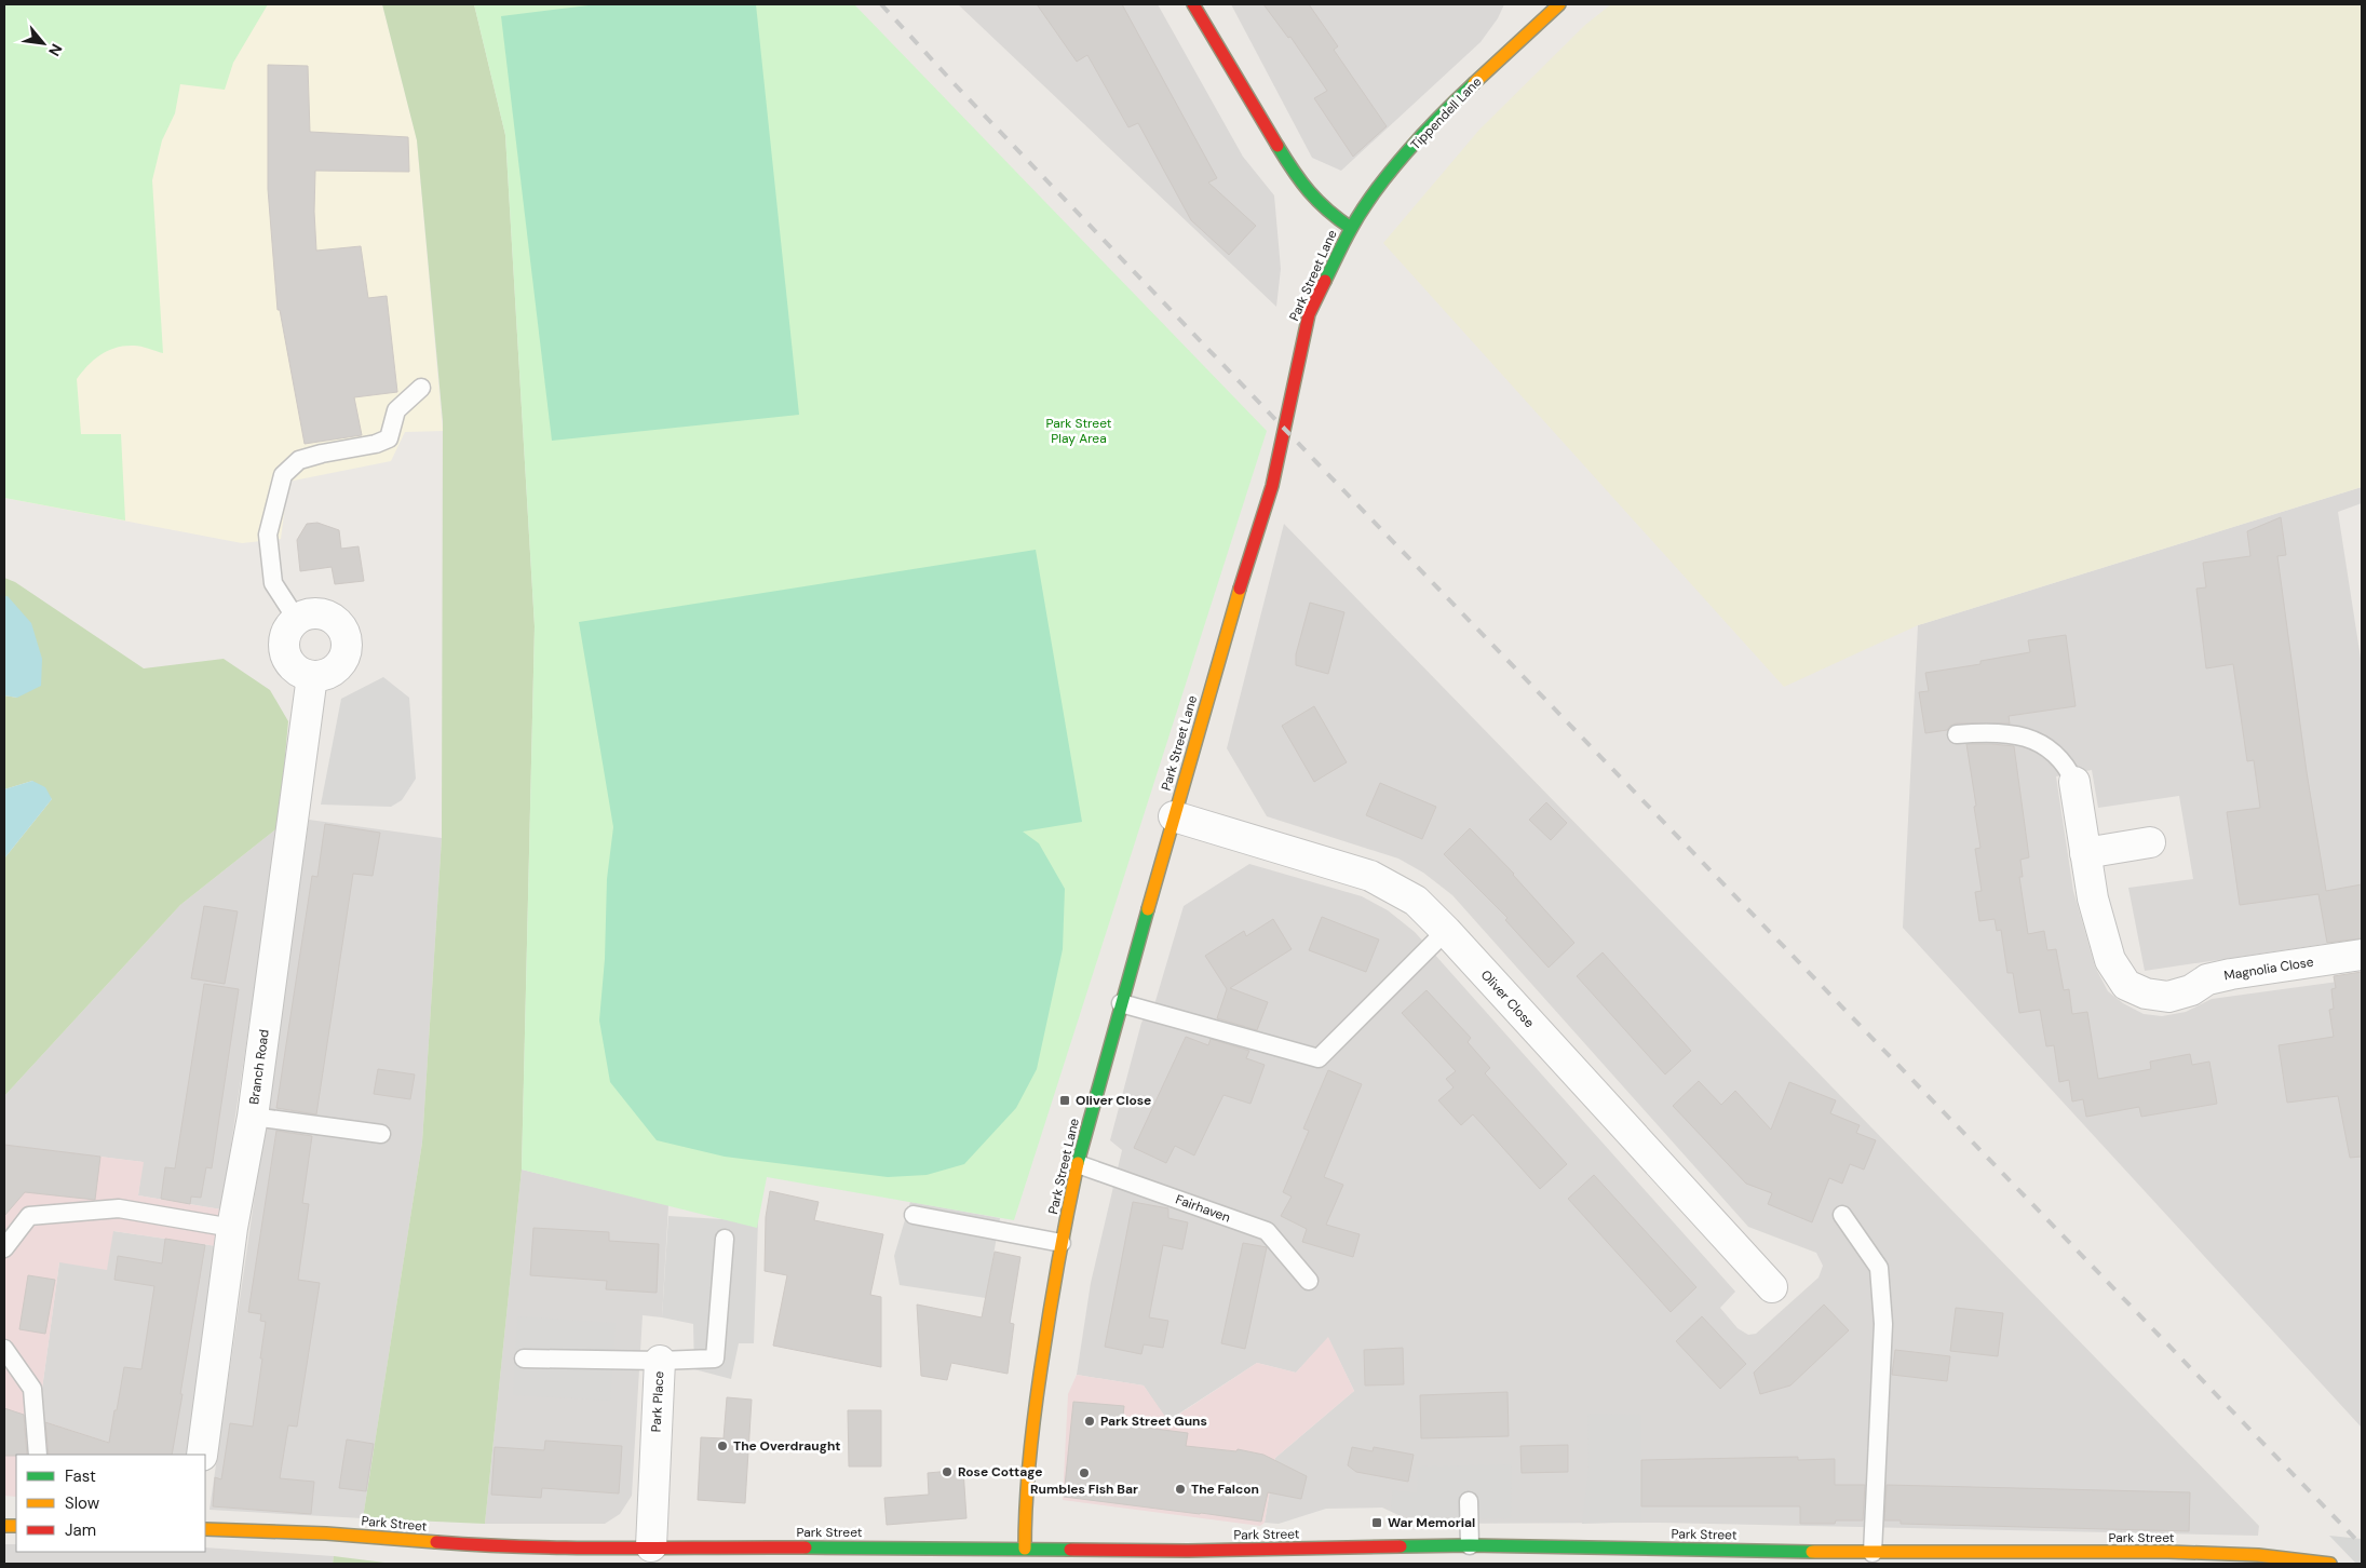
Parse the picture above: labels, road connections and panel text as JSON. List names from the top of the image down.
{
  "streets": {
    "main road": ["Tippendell Lane", "Park Street Lane", "Park Street"],
    "street": [
      "Magnolia Close",
      "Oliver Close",
      "Branch Road",
      "Park Place"
    ],
    "lane": ["Fairhaven"]
  },
  "crossings": [
    ["Tippendell Lane", "Park Street Lane"],
    ["Park Street Lane", "Oliver Close"],
    ["Park Street Lane", "Fairhaven"],
    ["Park Street Lane", "Park Street"],
    ["Park Place", "Park Street"]
  ],
  "parks": ["Park Street Play Area"],
  "places": {
    "transit": ["Oliver Close", "War Memorial"],
    "other": [
      "Park Street Guns",
      "The Overdraught",
      "Rose Cottage",
      "Rumbles Fish Bar",
      "The Falcon"
    ]
  },
  "legend": ["Fast", "Slow", "Jam"],
  "north": "bottom right"
}
